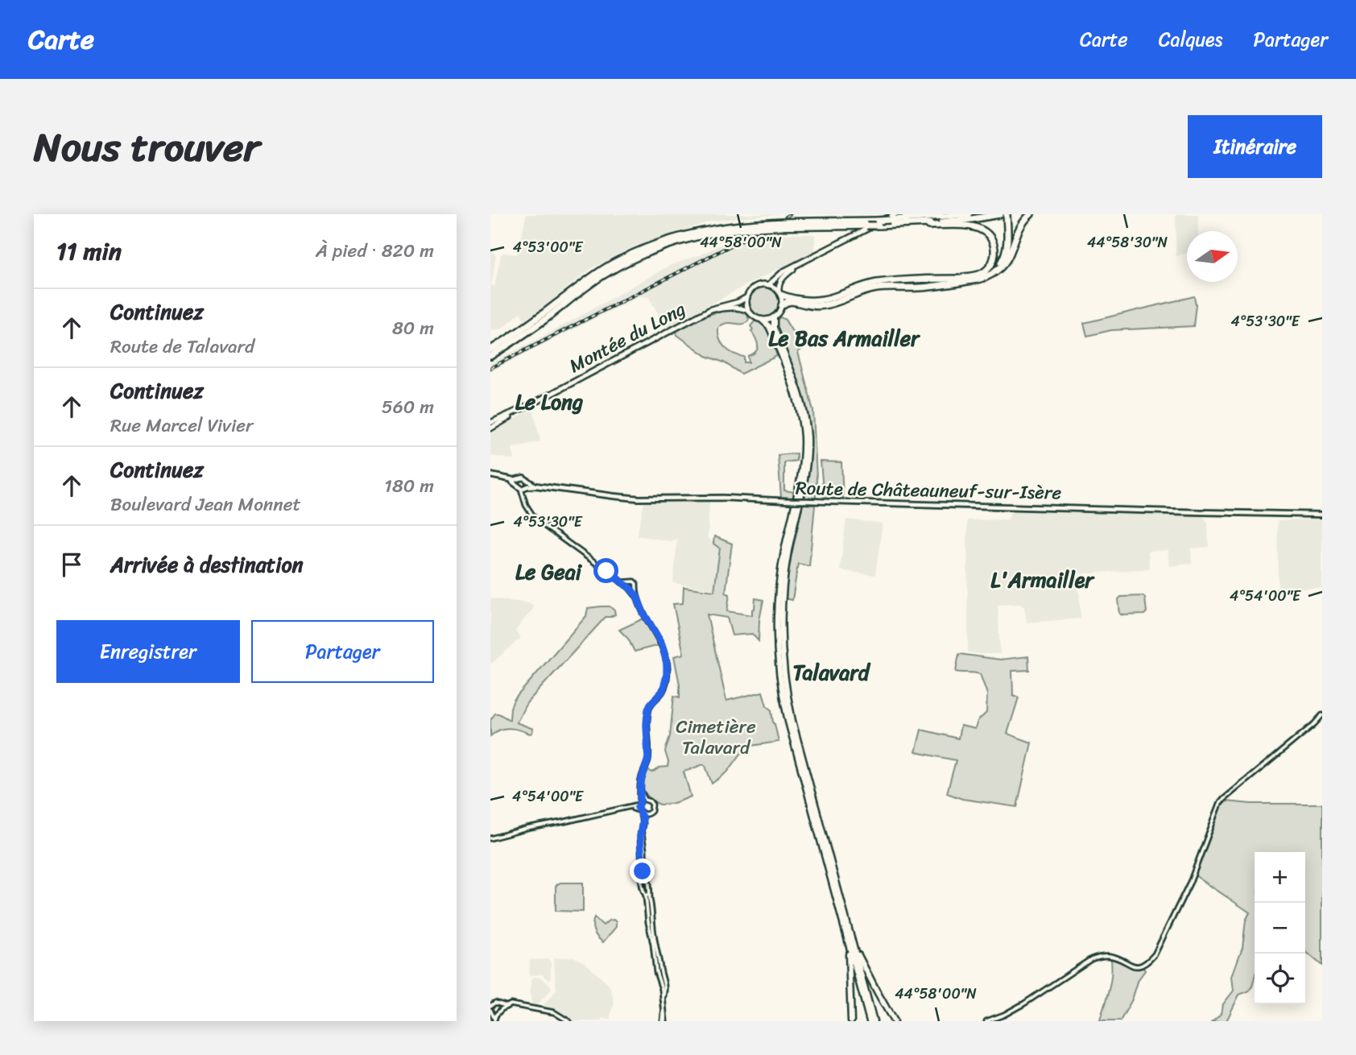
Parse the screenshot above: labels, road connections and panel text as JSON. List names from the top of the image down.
{
  "streets": {
    "main road": ["Montée du Long", "Route de Châteauneuf-sur-Isère"]
  },
  "districts": [
    "Le Bas Armailler",
    "Le Long",
    "Le Geai",
    "L'Armailler",
    "Talavard"
  ],
  "parks": ["Cimetière Talavard"],
  "north": "right",
  "page": {
    "header": "Carte",
    "nav": ["Carte", "Calques", "Partager"],
    "title": "Nous trouver",
    "buttons": [
      "Itinéraire",
      ["Enregistrer", "Partager"]
    ],
    "heading": ["11 min", "À pied · 820 m"],
    "list": [
      ["Continuez", "Route de Talavard", "80 m"],
      ["Continuez", "Rue Marcel Vivier", "560 m"],
      ["Continuez", "Boulevard Jean Monnet", "180 m"],
      "Arrivée à destination"
    ],
    "map_buttons": ["+", "−"]
  },
  "coordinates": [
    "44°58'00\"N",
    "44°58'30\"N",
    "4°53'00\"E",
    "4°53'30\"E",
    "4°54'00\"E"
  ]
}
